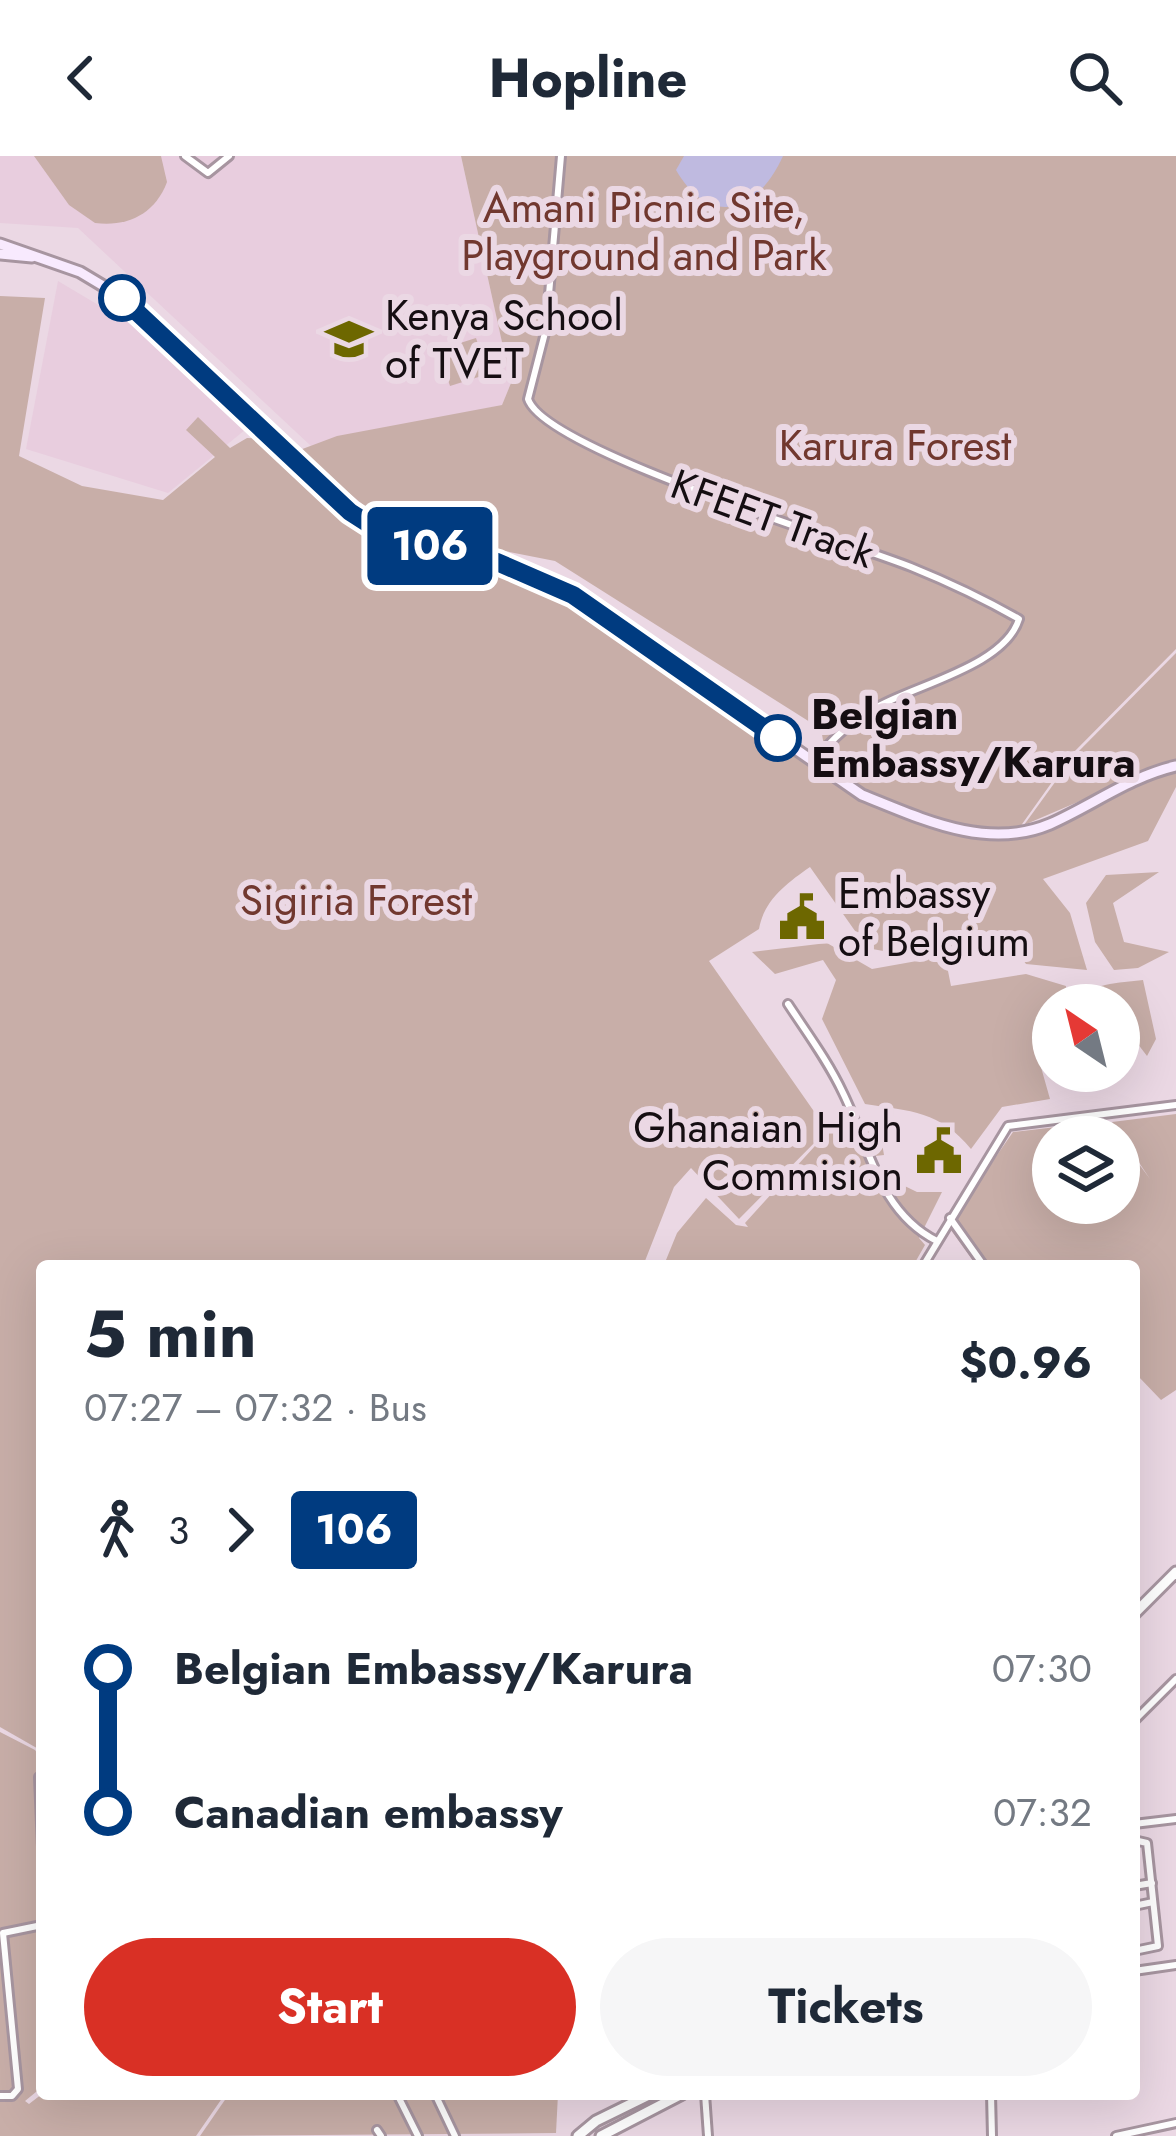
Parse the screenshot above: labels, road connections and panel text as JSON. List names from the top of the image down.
{
  "streets": {
    "street": ["KFEET Track"]
  },
  "parks": ["Amani Picnic Site, Playground and Park", "Karura Forest", "Sigiria Forest"],
  "places": {
    "school or university": ["Kenya School of TVET"],
    "other": ["Belgian Embassy/Karura"],
    "public building": ["Embassy of Belgium", "Ghanaian High Commision"]
  },
  "lines": ["bus line 106"],
  "north": "top left",
  "page": {
    "header": "Hopline",
    "on_map": "106",
    "heading": ["5 min", "07:27 – 07:32 · Bus", "$0.96"],
    "legs": ["3", "106"],
    "list": [
      {
        "name": "Belgian Embassy/Karura",
        "value": "07:30"
      },
      {
        "name": "Canadian embassy",
        "value": "07:32"
      }
    ],
    "buttons": ["Start", "Tickets"]
  }
}
